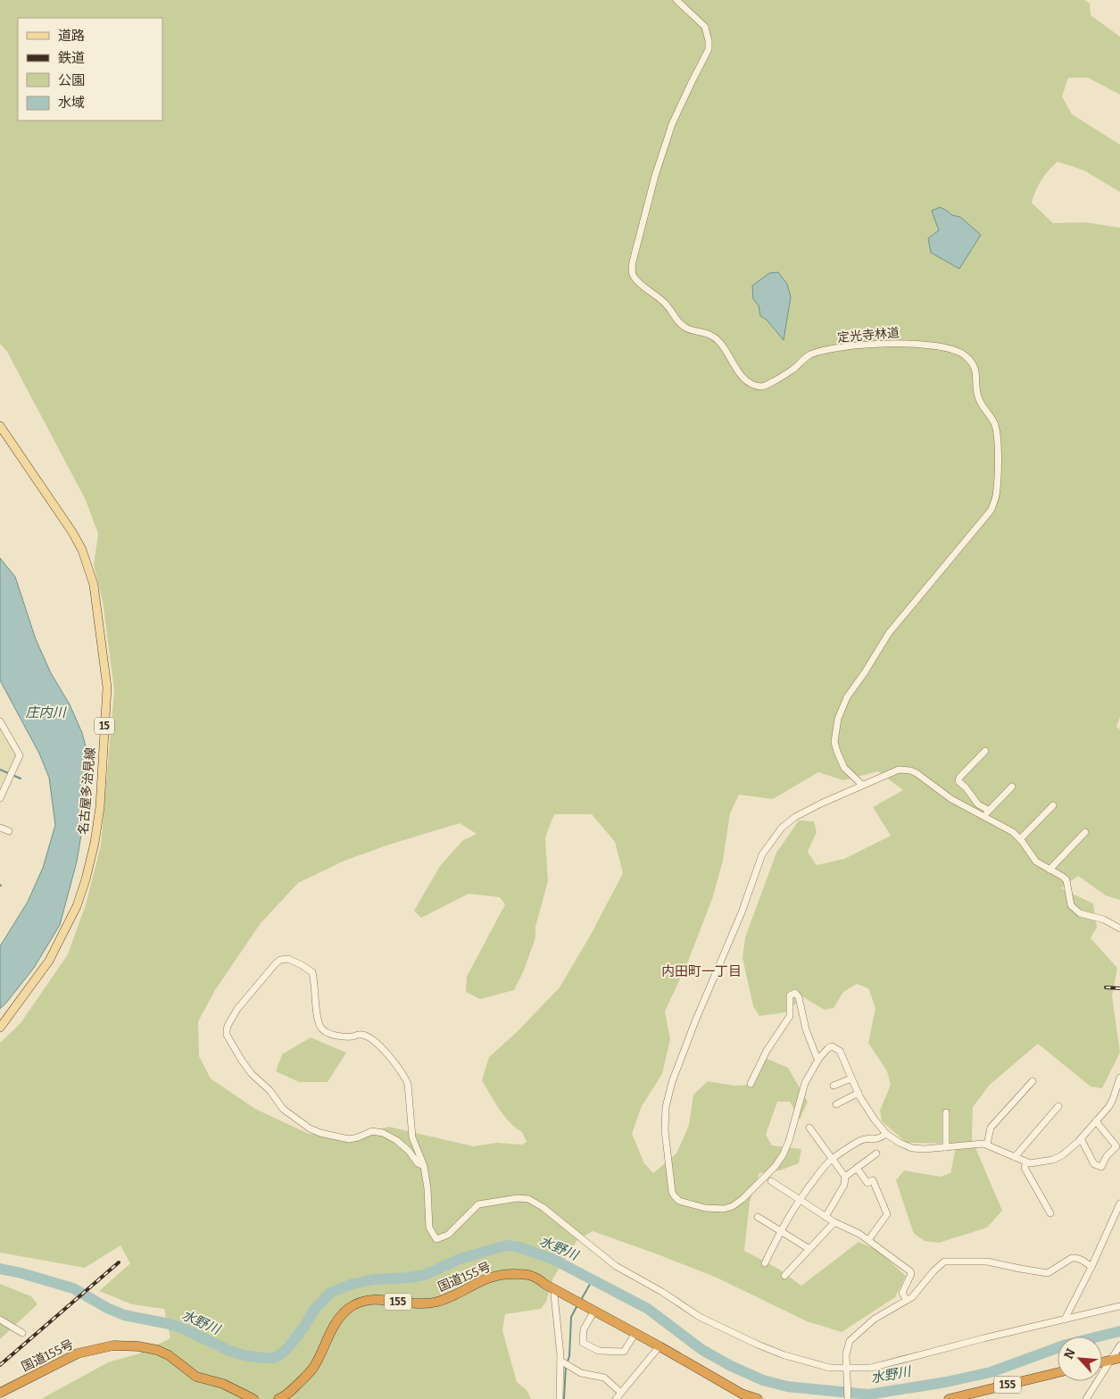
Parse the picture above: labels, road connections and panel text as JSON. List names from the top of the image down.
{
  "streets": {
    "highway": ["国道155号", "155"],
    "main road": ["15", "名古屋多治見線"],
    "street": ["定光寺林道"]
  },
  "districts": ["内田町一丁目"],
  "water": ["庄内川", "水野川"],
  "legend": [
    "道路",
    "鉄道",
    "公園",
    "水域"
  ],
  "north": "top left"
}
